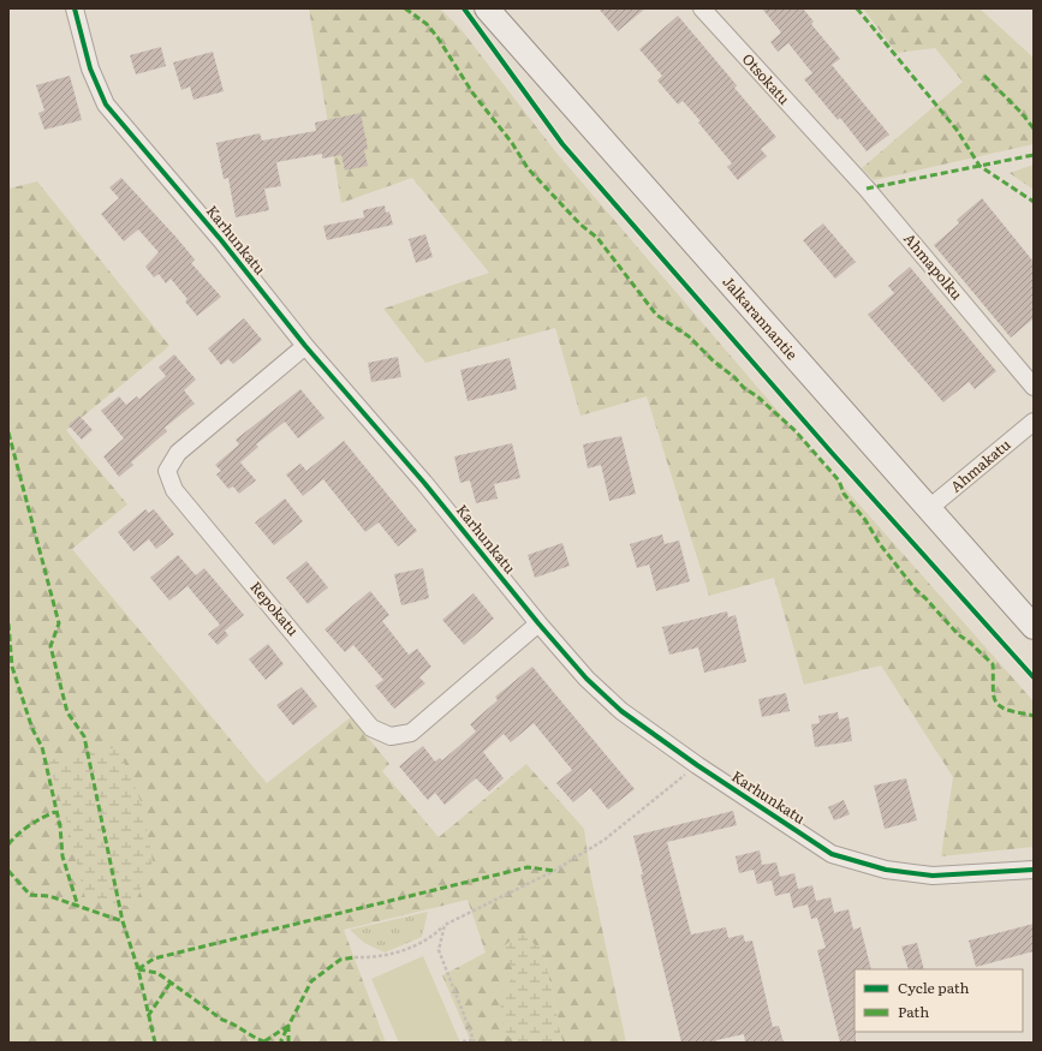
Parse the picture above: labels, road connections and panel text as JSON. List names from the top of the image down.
{
  "streets": {
    "main road": ["Jalkarannantie"],
    "street": [
      "Otsokatu",
      "Karhunkatu",
      "Ahmapolku",
      "Ahmakatu",
      "Repokatu"
    ]
  },
  "crossings": [
    ["Otsokatu", "Ahmapolku"],
    ["Karhunkatu", "Repokatu"],
    ["Jalkarannantie", "Ahmakatu"]
  ],
  "legend": ["Cycle path", "Path"]
}
